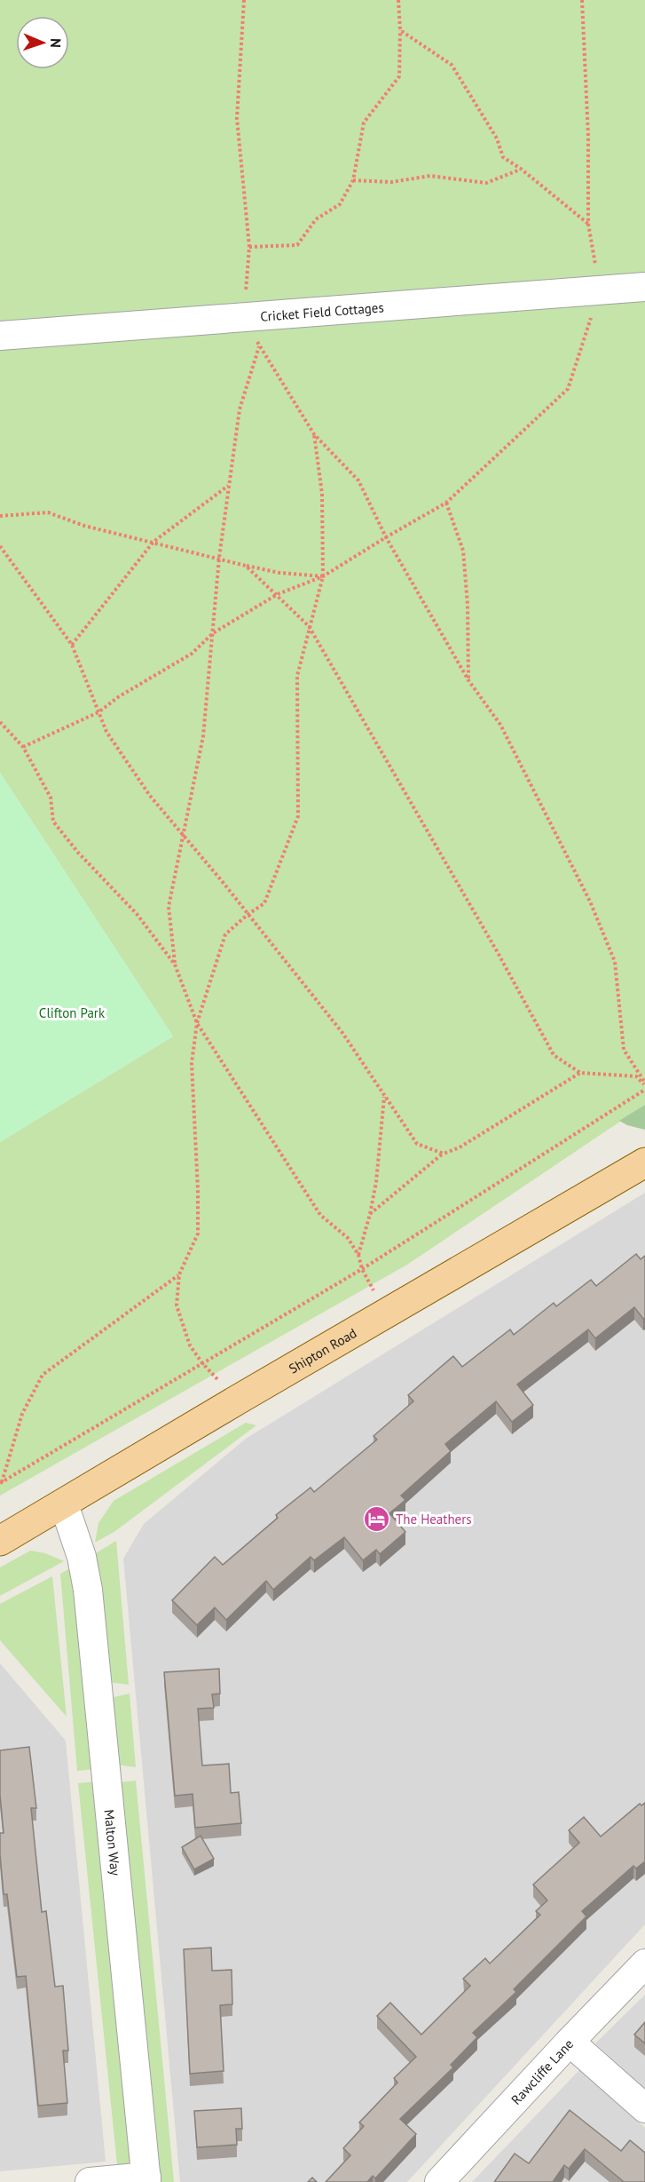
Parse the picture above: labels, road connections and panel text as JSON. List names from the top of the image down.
{
  "streets": {
    "main road": ["Shipton Road"],
    "street": ["Cricket Field Cottages", "Malton Way", "Rawcliffe Lane"]
  },
  "crossings": [
    ["Shipton Road", "Malton Way"]
  ],
  "parks": ["Clifton Park"],
  "places": {
    "hotel": ["The Heathers"]
  },
  "north": "right"
}
